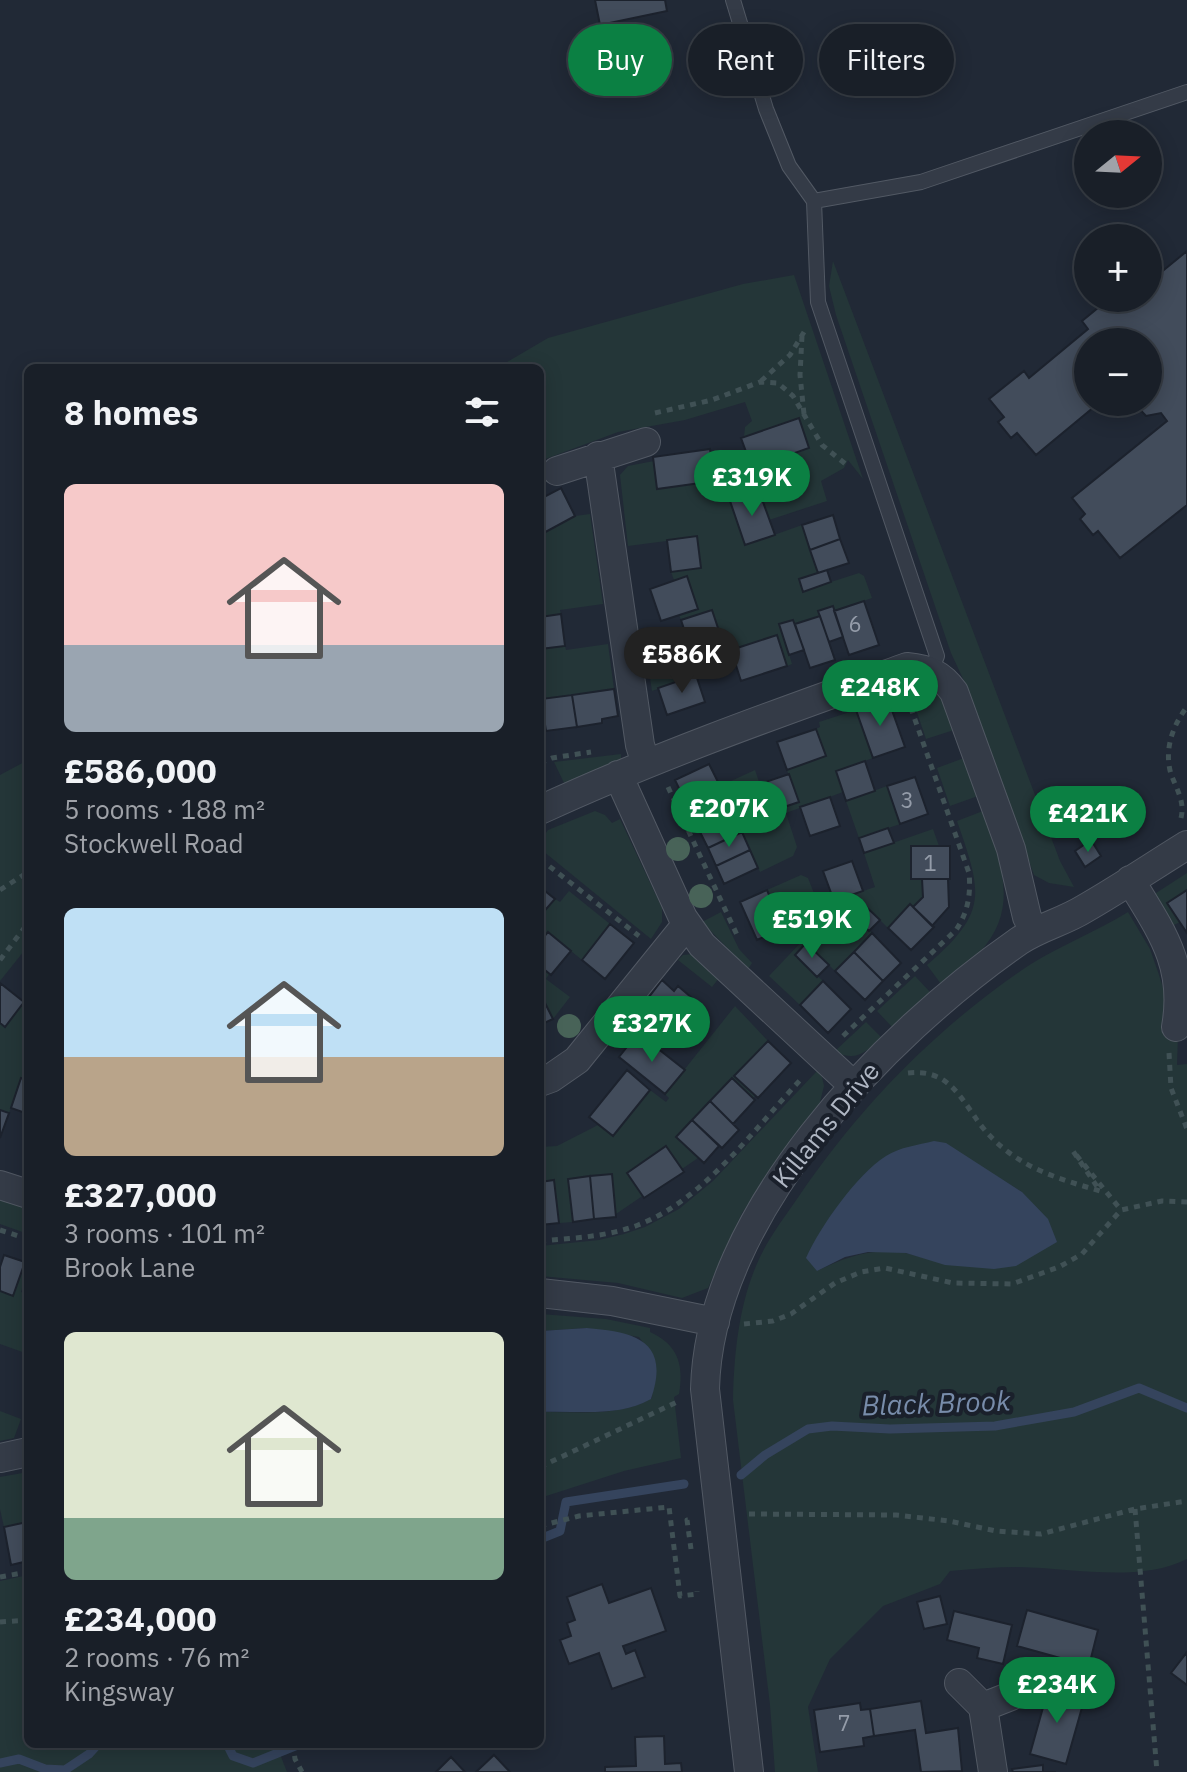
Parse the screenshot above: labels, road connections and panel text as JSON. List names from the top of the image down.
{
  "streets": {
    "street": ["Killams Drive"]
  },
  "water": ["Black Brook"],
  "house_numbers": [
    "6",
    "3",
    "1",
    "7"
  ],
  "north": "right",
  "page": {
    "chip": ["Buy", "Rent", "Filters"],
    "map_buttons": ["+", "−"],
    "heading": "8 homes",
    "price": [
      "£319K",
      "£586K",
      "£248K",
      "£207K",
      "£421K",
      "£519K",
      "£327K",
      "£234K"
    ],
    "list": [
      {
        "name": "£586,000",
        "note": "5 rooms · 188 m² · Stockwell Road"
      },
      {
        "name": "£327,000",
        "note": "3 rooms · 101 m² · Brook Lane"
      },
      {
        "name": "£234,000",
        "note": "2 rooms · 76 m² · Kingsway"
      }
    ]
  }
}
